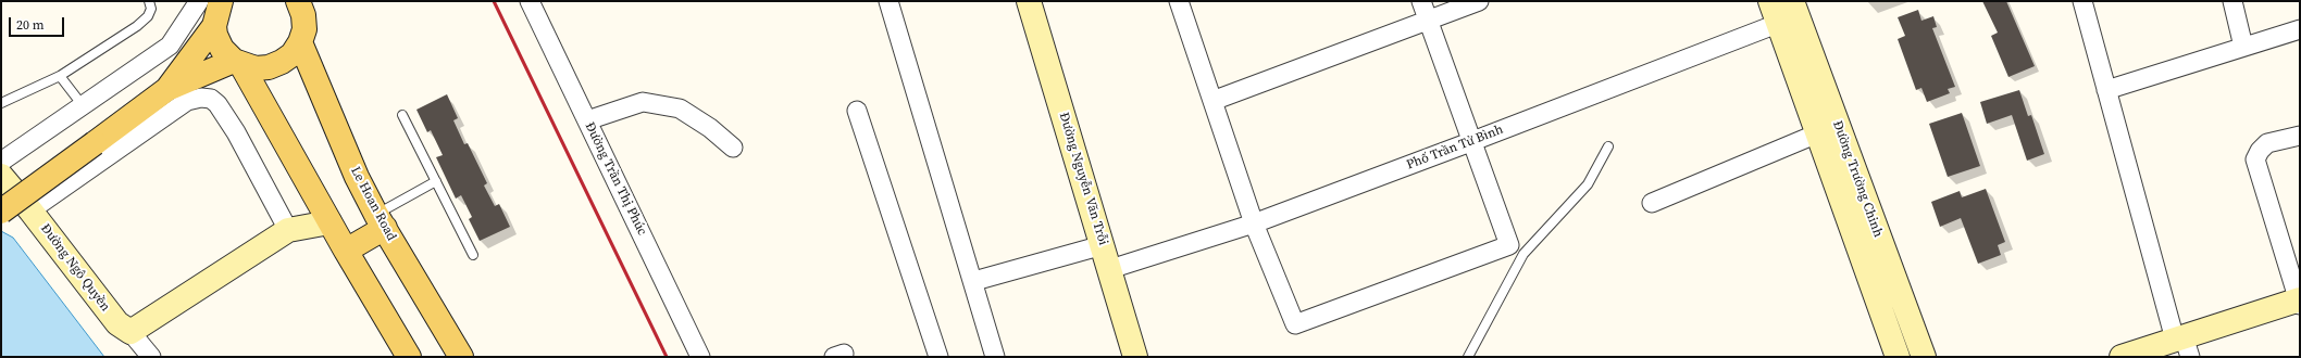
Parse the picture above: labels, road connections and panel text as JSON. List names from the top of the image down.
{
  "streets": {
    "main road": ["Le Hoan Road"],
    "street": [
      "Phố Trần Tử Bình",
      "Đường Trần Thị Phúc",
      "Đường Nguyễn Văn Trỗi",
      "Đường Trường Chinh",
      "Đường Ngô Quyền"
    ]
  },
  "crossings": [
    ["Phố Trần Tử Bình", "Đường Nguyễn Văn Trỗi"],
    ["Phố Trần Tử Bình", "Đường Trường Chinh"]
  ],
  "scale_bar": "20 m"
}
